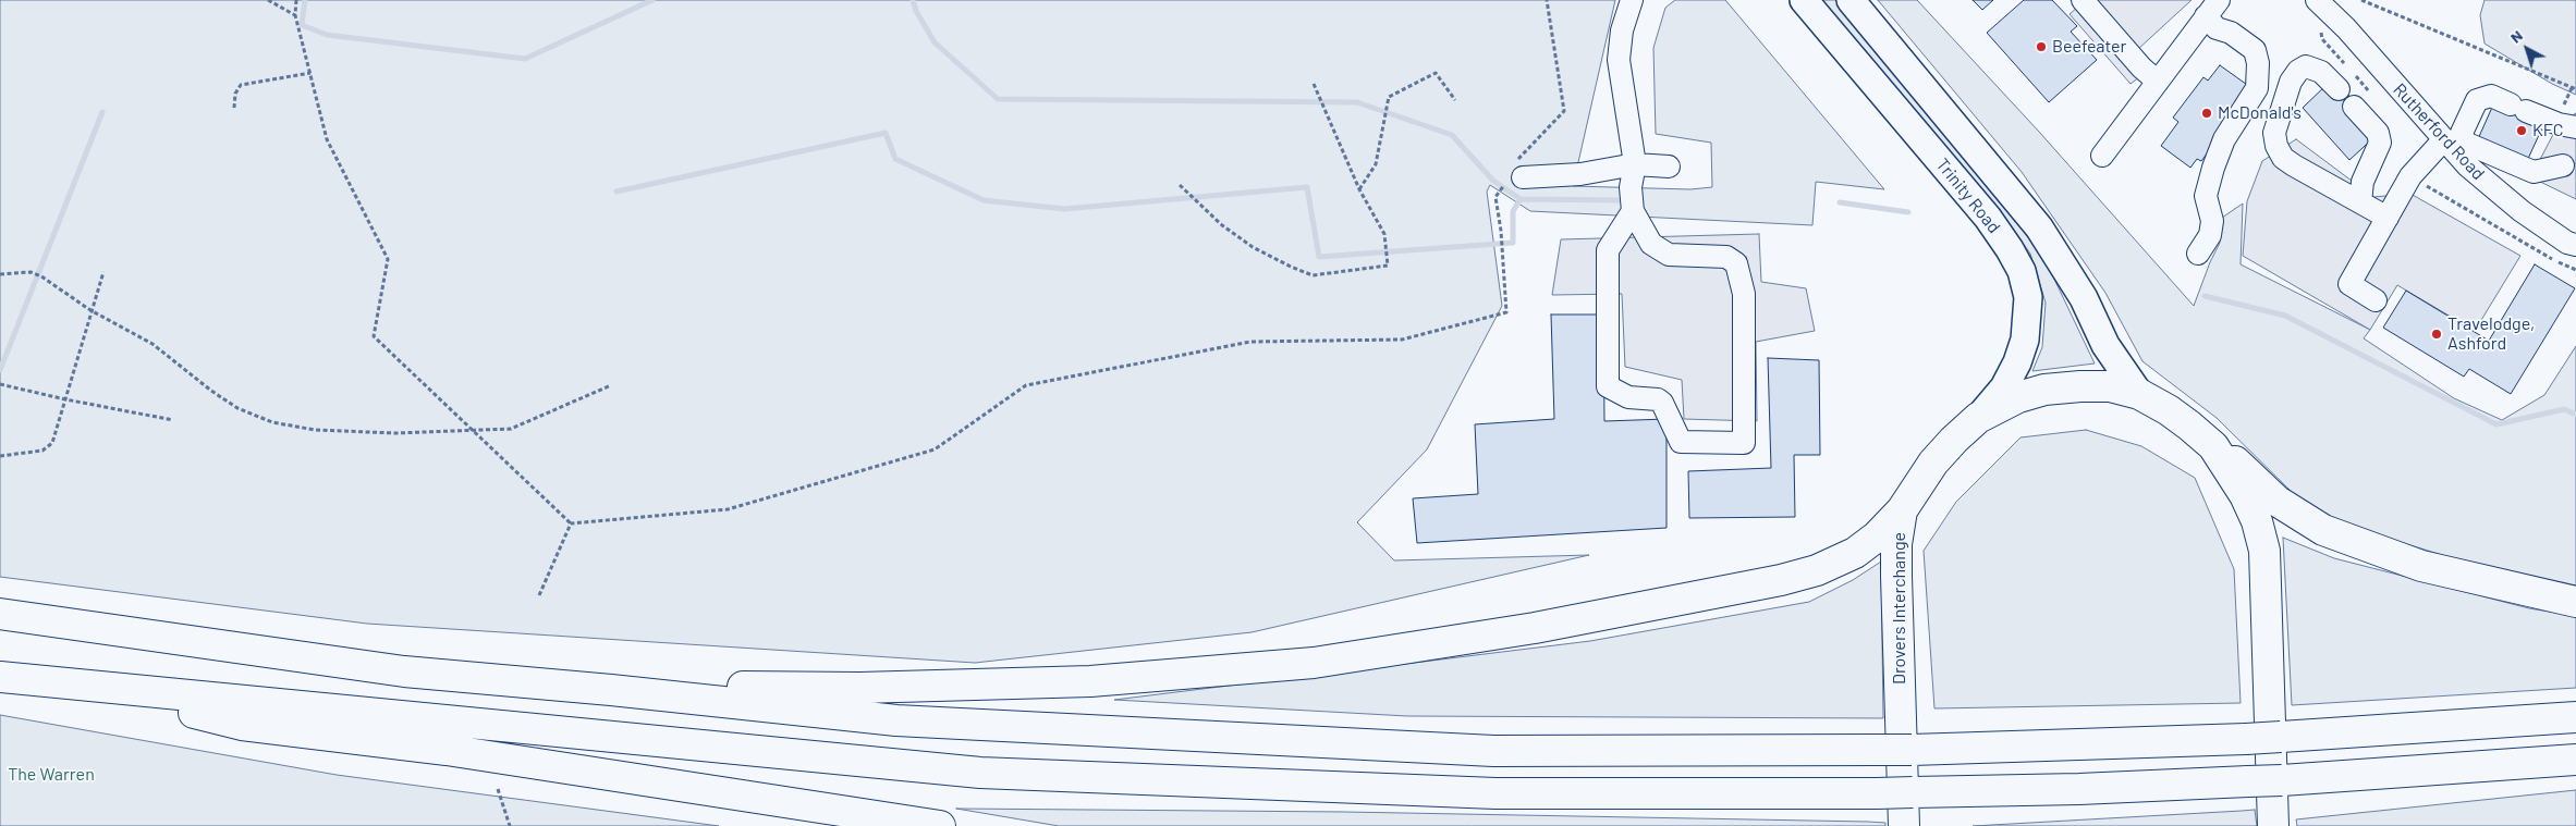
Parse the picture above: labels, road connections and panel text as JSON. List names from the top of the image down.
{
  "streets": {
    "highway": ["Drovers Interchange"],
    "main road": ["Trinity Road"],
    "street": ["Rutherford Road"]
  },
  "crossings": [
    ["Trinity Road", "Drovers Interchange"]
  ],
  "parks": ["The Warren"],
  "places": [
    "Beefeater",
    "McDonald's",
    "KFC",
    "Travelodge, Ashford"
  ],
  "north": "top left"
}
